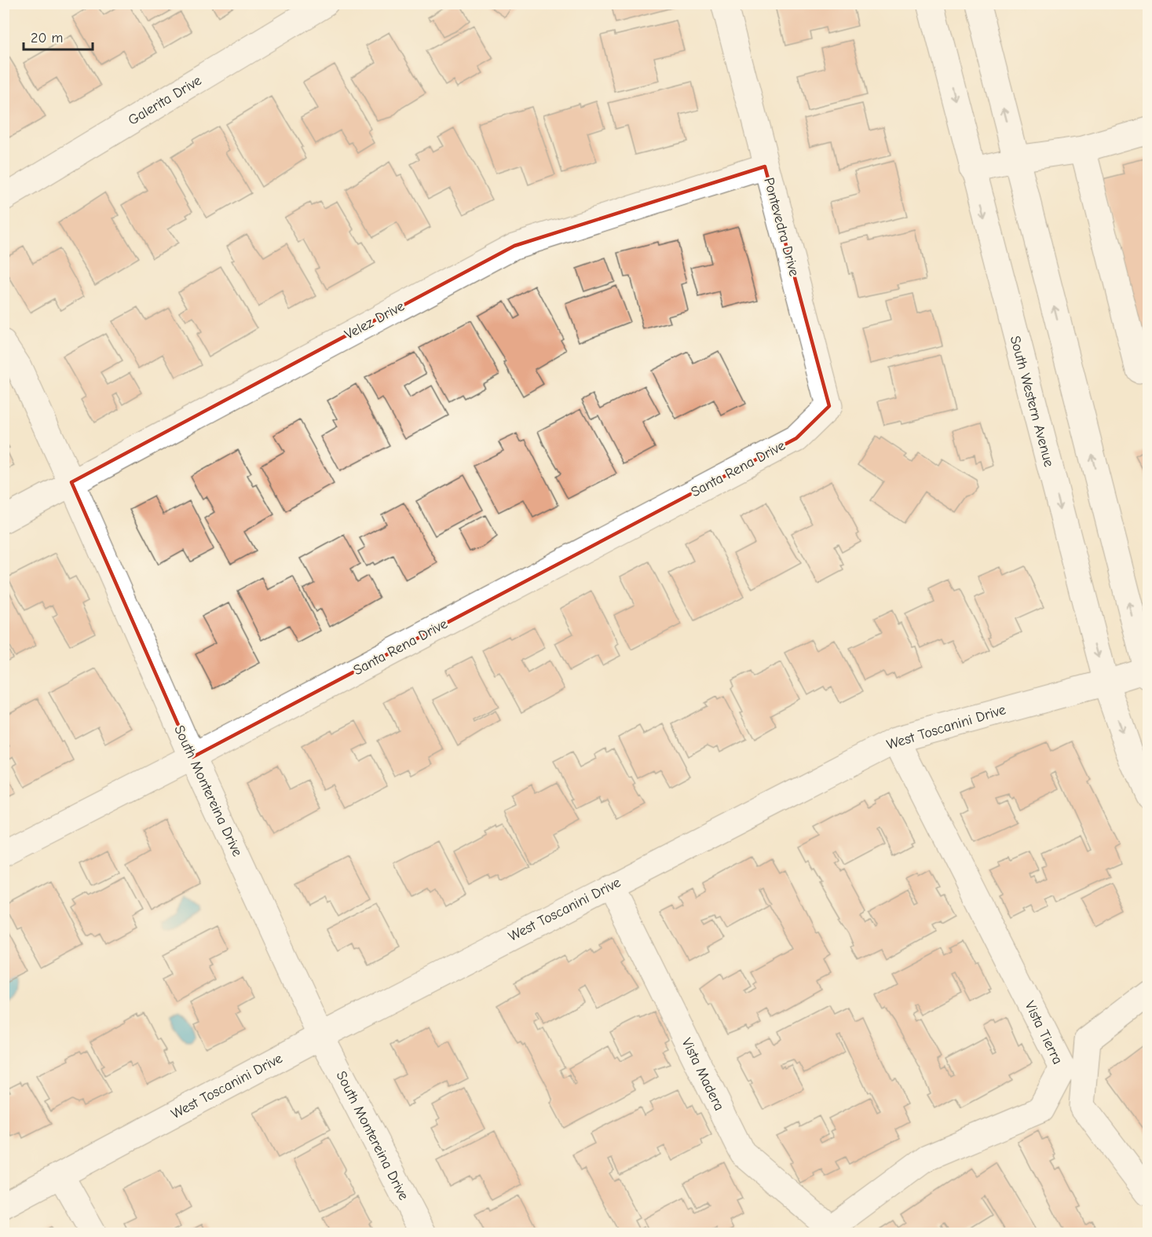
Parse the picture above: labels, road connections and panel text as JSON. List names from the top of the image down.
{
  "streets": {
    "street": [
      "Galerita Drive",
      "Pontevedra Drive",
      "Velez Drive",
      "South Western Avenue",
      "Santa Rena Drive",
      "West Toscanini Drive",
      "South Montereina Drive",
      "Vista Tierra",
      "Vista Madera"
    ]
  },
  "crossings": [
    ["Pontevedra Drive", "Velez Drive"],
    ["Pontevedra Drive", "Santa Rena Drive"],
    ["Velez Drive", "South Montereina Drive"],
    ["South Western Avenue", "West Toscanini Drive"],
    ["Santa Rena Drive", "South Montereina Drive"],
    ["West Toscanini Drive", "South Montereina Drive"],
    ["West Toscanini Drive", "Vista Tierra"],
    ["West Toscanini Drive", "Vista Madera"],
    ["Vista Tierra", "Vista Madera"]
  ],
  "scale_bar": "20 m"
}
